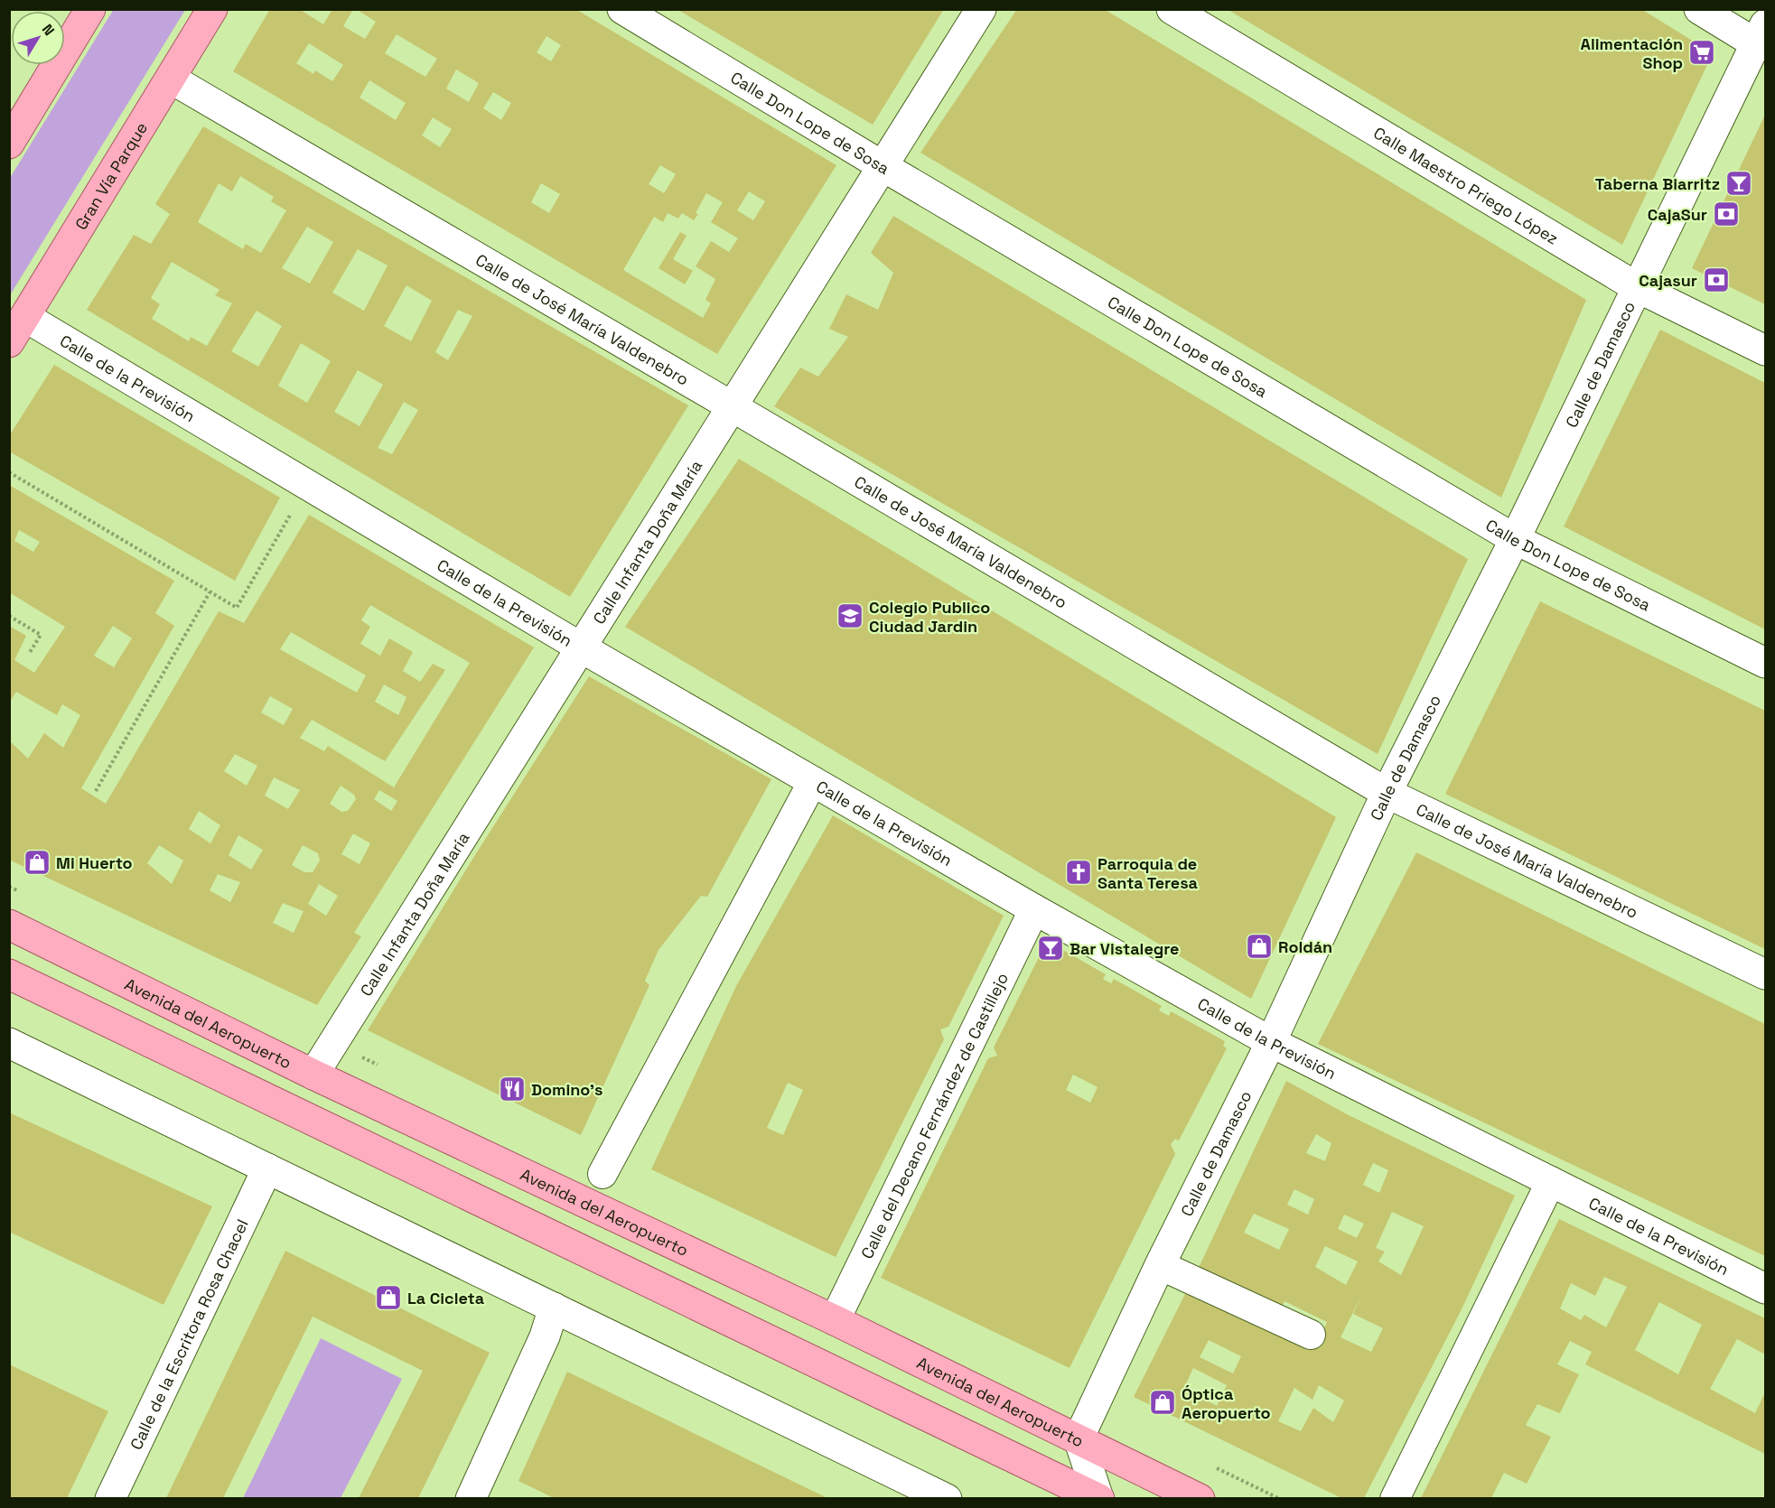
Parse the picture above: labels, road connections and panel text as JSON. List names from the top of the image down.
{
  "streets": {
    "main road": ["Gran Vía Parque", "Avenida del Aeropuerto"],
    "street": [
      "Calle Don Lope de Sosa",
      "Calle Maestro Priego López",
      "Calle de José María Valdenebro",
      "Calle de Damasco",
      "Calle de la Previsión",
      "Calle Infanta Doña María",
      "Calle del Decano Fernández de Castillejo",
      "Calle de la Escritora Rosa Chacel"
    ]
  },
  "crossings": [
    ["Calle Don Lope de Sosa", "Calle de Damasco"],
    ["Calle Don Lope de Sosa", "Calle Infanta Doña María"],
    ["Gran Vía Parque", "Calle de José María Valdenebro"],
    ["Gran Vía Parque", "Calle de la Previsión"],
    ["Calle Maestro Priego López", "Calle de Damasco"],
    ["Calle de José María Valdenebro", "Calle de Damasco"],
    ["Calle de José María Valdenebro", "Calle Infanta Doña María"],
    ["Calle de Damasco", "Calle de la Previsión"],
    ["Calle de Damasco", "Avenida del Aeropuerto"],
    ["Calle de la Previsión", "Calle Infanta Doña María"],
    ["Calle de la Previsión", "Calle del Decano Fernández de Castillejo"],
    ["Calle Infanta Doña María", "Avenida del Aeropuerto"],
    ["Avenida del Aeropuerto", "Calle del Decano Fernández de Castillejo"]
  ],
  "places": {
    "supermarket": ["Alimentación Shop"],
    "bar": ["Taberna Biarritz", "Bar Vistalegre"],
    "bank": ["CajaSur", "Cajasur"],
    "school or university": ["Colegio Publico Ciudad Jardin"],
    "shop": [
      "Mi Huerto",
      "Roldán",
      "La Cicleta",
      "Óptica Aeropuerto"
    ],
    "church": ["Parroquia de Santa Teresa"],
    "restaurant": ["Domino's"]
  },
  "north": "top right"
}
